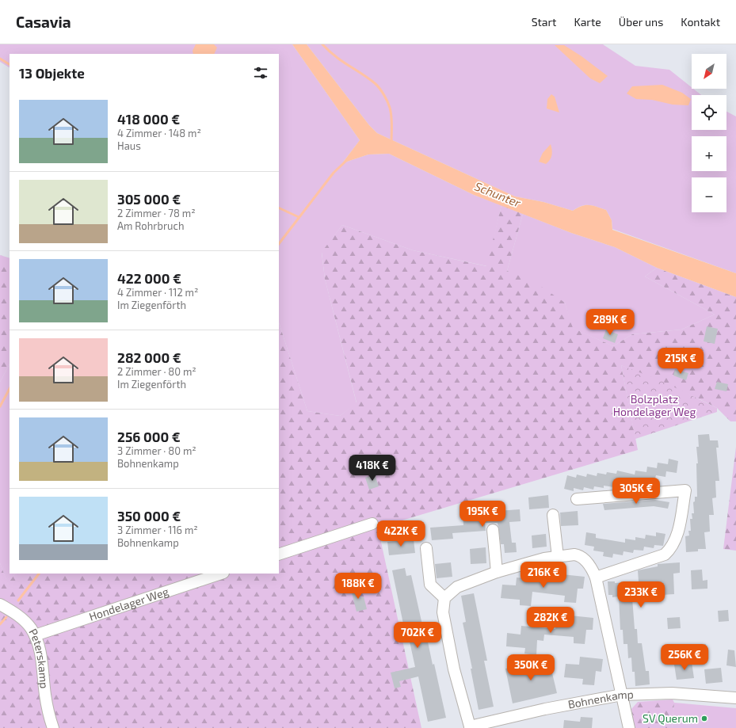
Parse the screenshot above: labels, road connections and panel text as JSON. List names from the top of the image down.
{
  "streets": {
    "street": ["Hondelager Weg", "Peterskamp", "Bohnenkamp"]
  },
  "crossings": [
    ["Hondelager Weg", "Peterskamp"]
  ],
  "water": ["Schunter"],
  "parks": ["Bolzplatz Hondelager Weg"],
  "places": ["SV Querum"],
  "north": "bottom left",
  "page": {
    "header": "Casavia",
    "nav": [
      "Start",
      "Karte",
      "Über uns",
      "Kontakt"
    ],
    "map_buttons": ["+", "−"],
    "heading": "13 Objekte",
    "list": [
      {
        "name": "418 000 €",
        "note": "4 Zimmer · 148 m² · Haus"
      },
      {
        "name": "305 000 €",
        "note": "2 Zimmer · 78 m² · Am Rohrbruch"
      },
      {
        "name": "422 000 €",
        "note": "4 Zimmer · 112 m² · Im Ziegenförth"
      },
      {
        "name": "282 000 €",
        "note": "2 Zimmer · 80 m² · Im Ziegenförth"
      },
      {
        "name": "256 000 €",
        "note": "3 Zimmer · 80 m² · Bohnenkamp"
      },
      {
        "name": "350 000 €",
        "note": "3 Zimmer · 116 m² · Bohnenkamp"
      }
    ],
    "price": [
      "289K €",
      "215K €",
      "418K €",
      "305K €",
      "195K €",
      "422K €",
      "216K €",
      "188K €",
      "233K €",
      "282K €",
      "702K €",
      "256K €",
      "350K €"
    ]
  }
}
